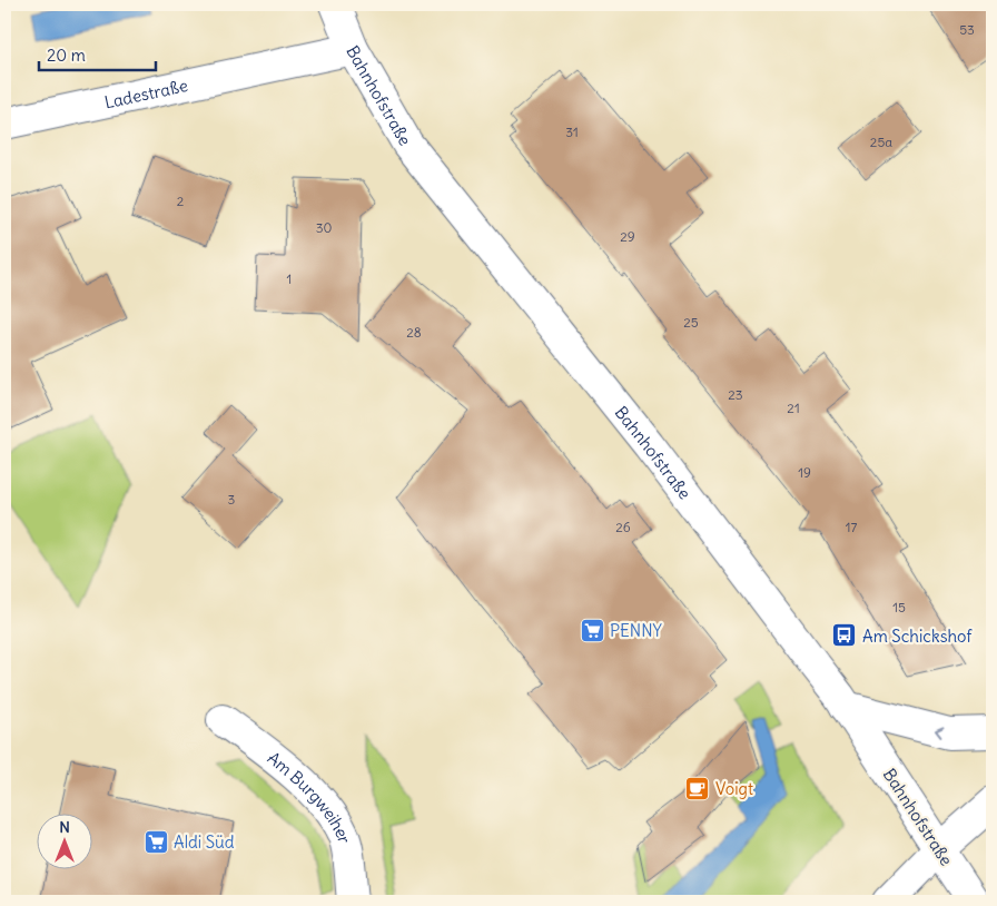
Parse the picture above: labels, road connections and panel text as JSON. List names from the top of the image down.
{
  "streets": {
    "street": ["Ladestraße", "Bahnhofstraße", "Am Burgweiher"]
  },
  "crossings": [
    ["Ladestraße", "Bahnhofstraße"]
  ],
  "places": {
    "supermarket": ["PENNY", "Aldi Süd"],
    "bus stop": ["Am Schickshof"],
    "cafe": ["Voigt"]
  },
  "house_numbers": [
    "53",
    "31",
    "25a",
    "2",
    "30",
    "29",
    "1",
    "25",
    "28",
    "23",
    "21",
    "19",
    "3",
    "26",
    "17",
    "15"
  ],
  "scale_bar": "20 m",
  "north": "top"
}
